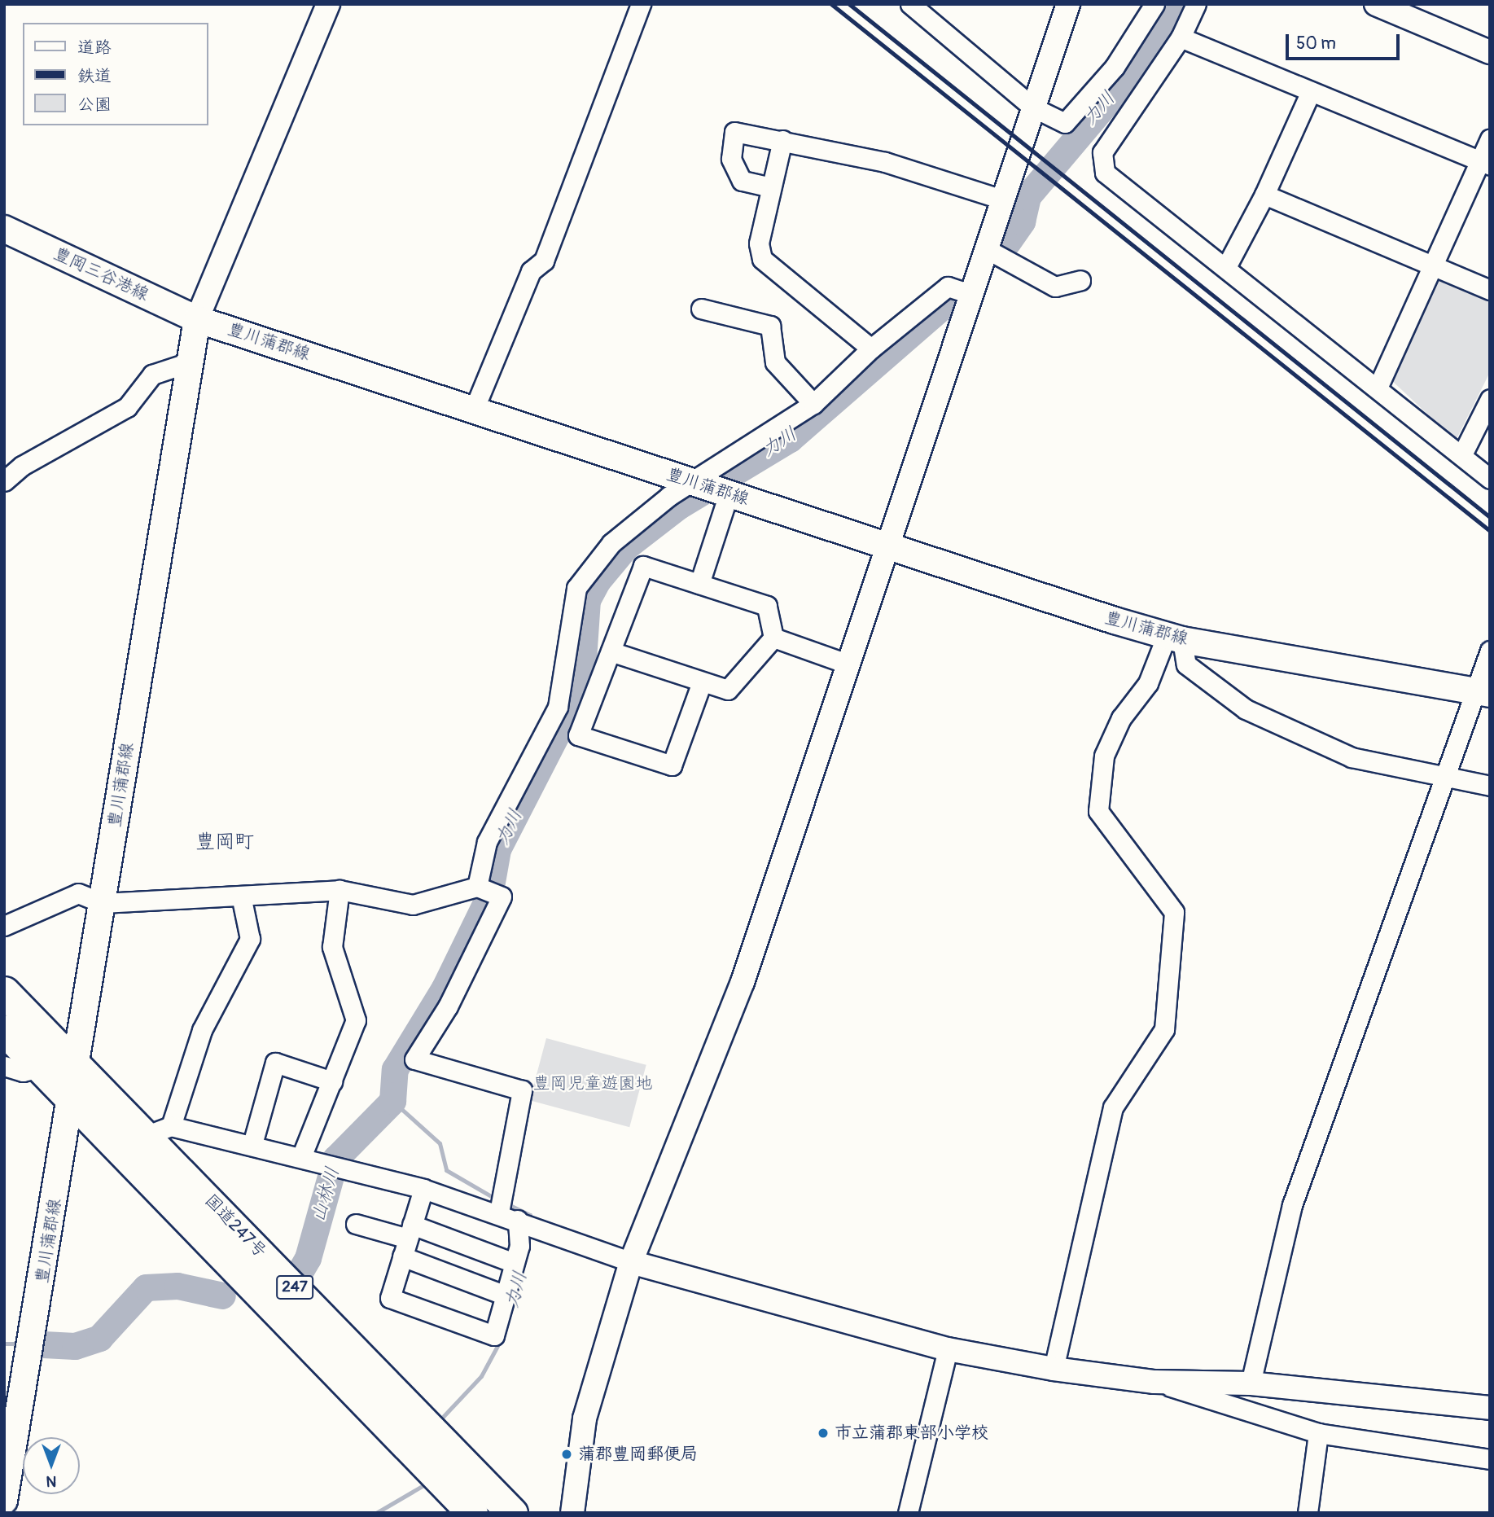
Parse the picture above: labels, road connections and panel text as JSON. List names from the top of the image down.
{
  "streets": {
    "highway": ["国道247号", "247"],
    "main road": ["豊岡三谷港線", "豊川蒲郡線"]
  },
  "crossings": [
    ["豊岡三谷港線", "豊川蒲郡線"],
    ["豊川蒲郡線", "国道247号"]
  ],
  "districts": ["豊岡町"],
  "water": ["力川", "山林川"],
  "parks": ["豊岡児童遊園地"],
  "places": ["市立蒲郡東部小学校", "蒲郡豊岡郵便局"],
  "legend": ["道路", "鉄道", "公園"],
  "scale_bar": "50 m",
  "north": "bottom"
}
